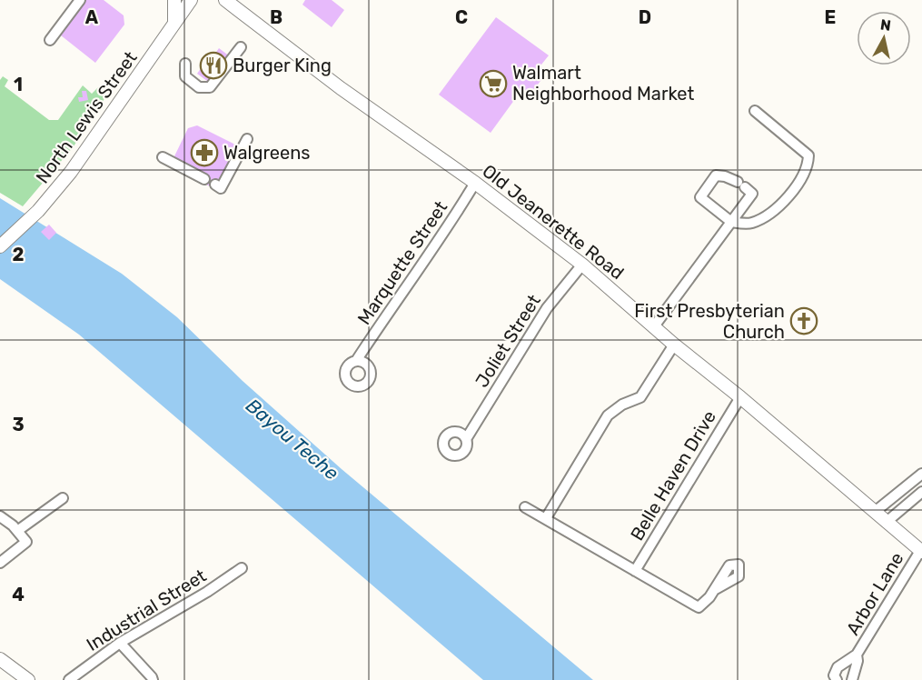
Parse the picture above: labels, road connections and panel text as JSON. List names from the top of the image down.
{
  "streets": {
    "main road": ["North Lewis Street", "Old Jeanerette Road"],
    "street": [
      "Marquette Street",
      "Joliet Street",
      "Belle Haven Drive",
      "Arbor Lane",
      "Industrial Street"
    ]
  },
  "crossings": [
    ["Old Jeanerette Road", "Marquette Street"],
    ["Old Jeanerette Road", "Joliet Street"],
    ["Old Jeanerette Road", "Belle Haven Drive"],
    ["Old Jeanerette Road", "Arbor Lane"]
  ],
  "water": ["Bayou Teche"],
  "places": {
    "restaurant": ["Burger King"],
    "supermarket": ["Walmart Neighborhood Market"],
    "pharmacy": ["Walgreens"],
    "church": ["First Presbyterian Church"]
  },
  "north": "top",
  "grid": {
    "columns": [
      "A",
      "B",
      "C",
      "D",
      "E"
    ],
    "rows": [
      "1",
      "2",
      "3",
      "4"
    ]
  }
}
